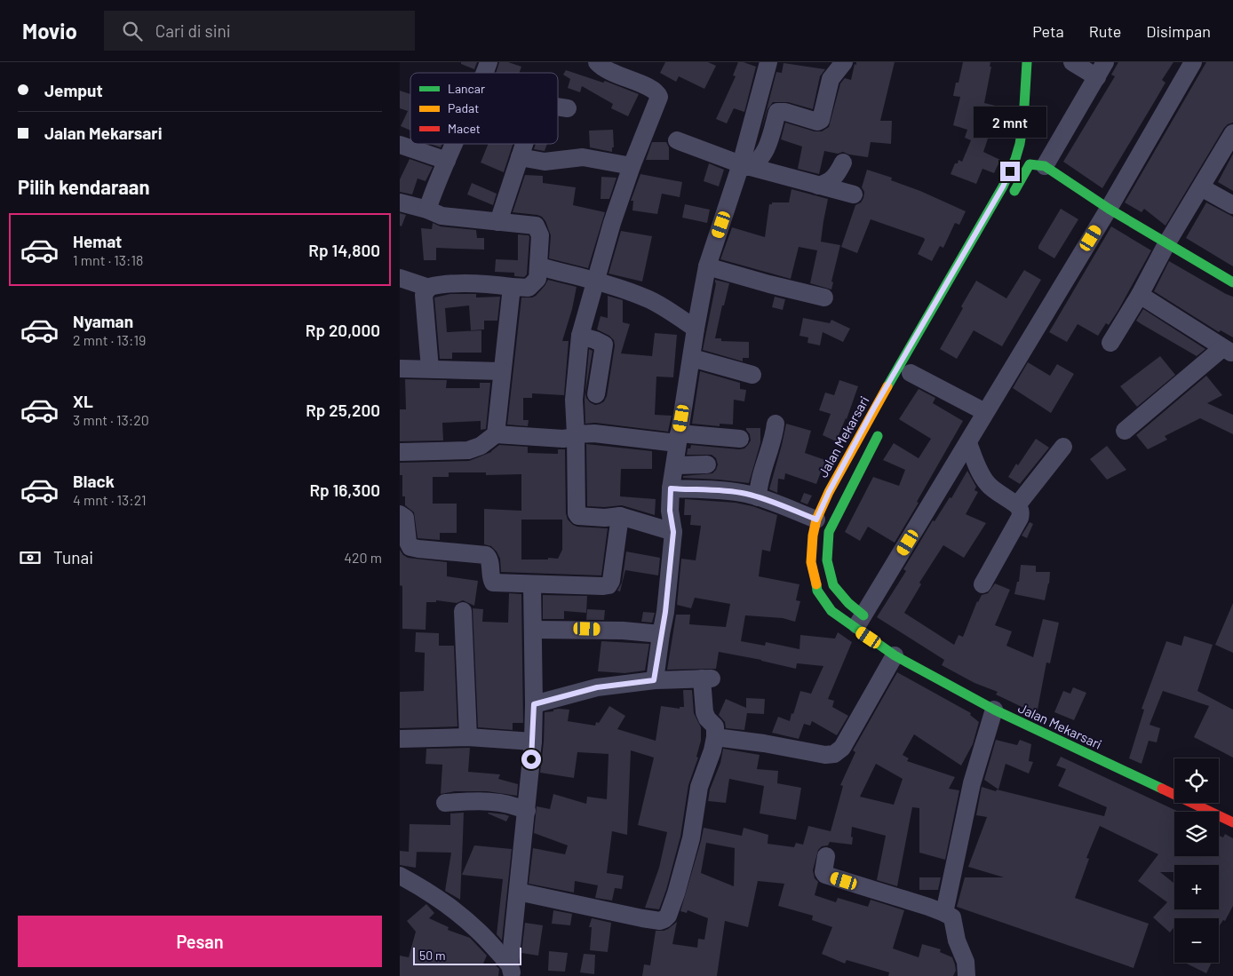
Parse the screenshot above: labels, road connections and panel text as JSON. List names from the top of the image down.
{
  "streets": {
    "street": ["Jalan Mekarsari"]
  },
  "legend": ["Lancar", "Padat", "Macet"],
  "scale_bar": "50 m",
  "page": {
    "header": "Movio",
    "search": "Cari di sini",
    "nav": ["Peta", "Rute", "Disimpan"],
    "banner": ["Jemput", "Jalan Mekarsari"],
    "bubble": "2 mnt",
    "heading": "Pilih kendaraan",
    "list": [
      {
        "name": "Hemat",
        "note": "1 mnt · 13:18",
        "value": "Rp 14,800"
      },
      {
        "name": "Nyaman",
        "note": "2 mnt · 13:19",
        "value": "Rp 20,000"
      },
      {
        "name": "XL",
        "note": "3 mnt · 13:20",
        "value": "Rp 25,200"
      },
      {
        "name": "Black",
        "note": "4 mnt · 13:21",
        "value": "Rp 16,300"
      }
    ],
    "pay": ["Tunai", "420 m"],
    "map_buttons": ["+", "−"],
    "buttons": "Pesan",
    "scale": "50 m"
  }
}
